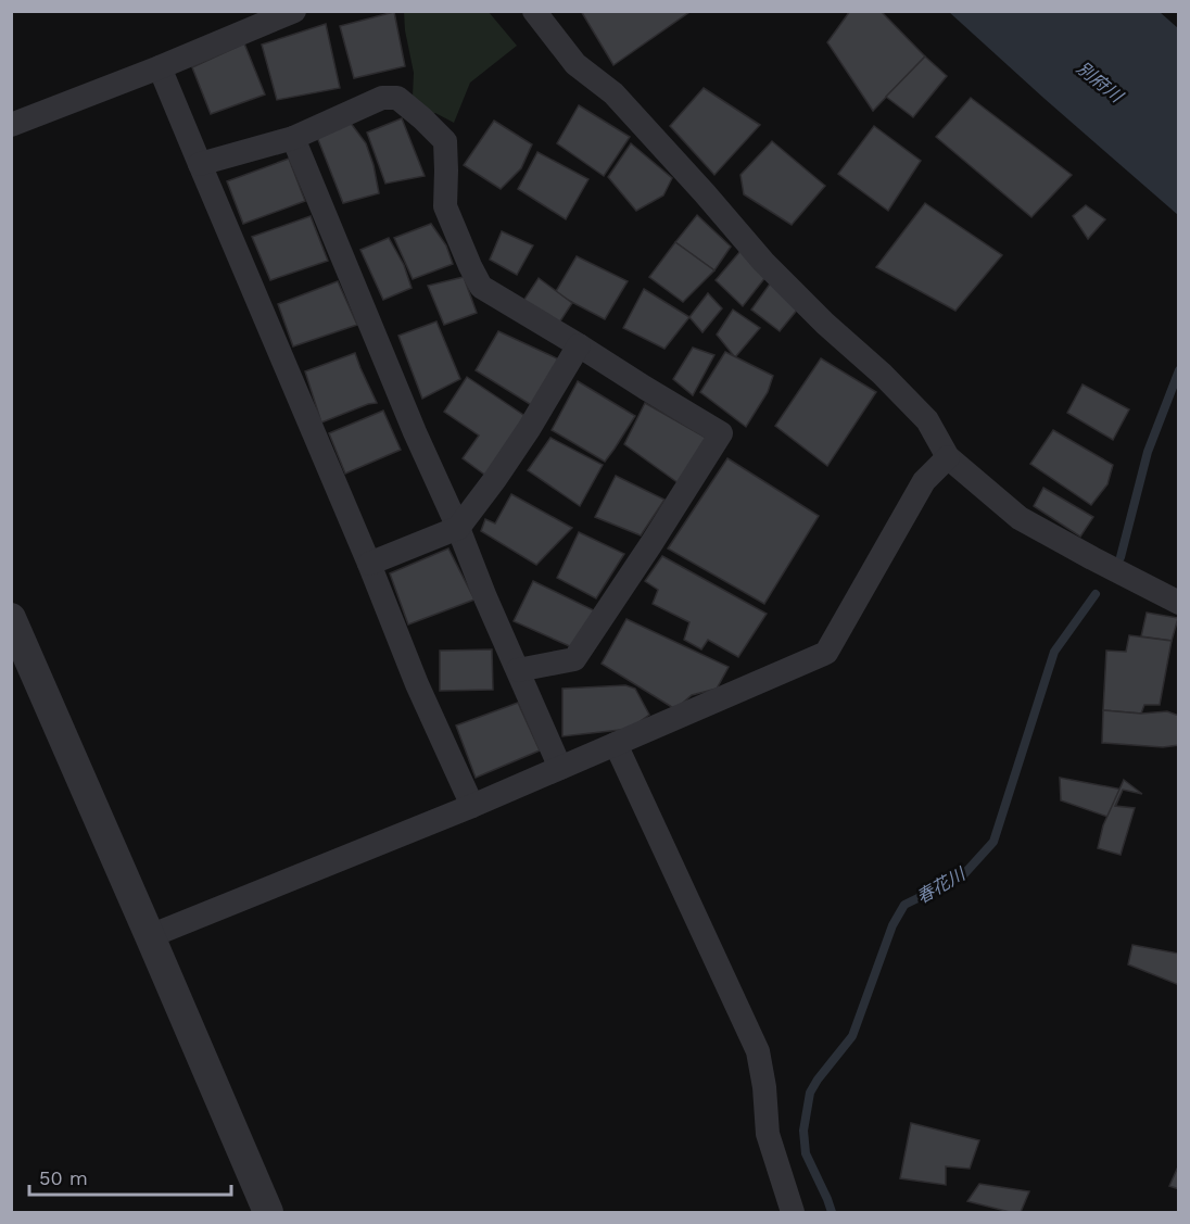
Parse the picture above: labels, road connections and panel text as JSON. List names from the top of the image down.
{
  "water": ["別府川", "春花川"],
  "scale_bar": "50 m"
}
